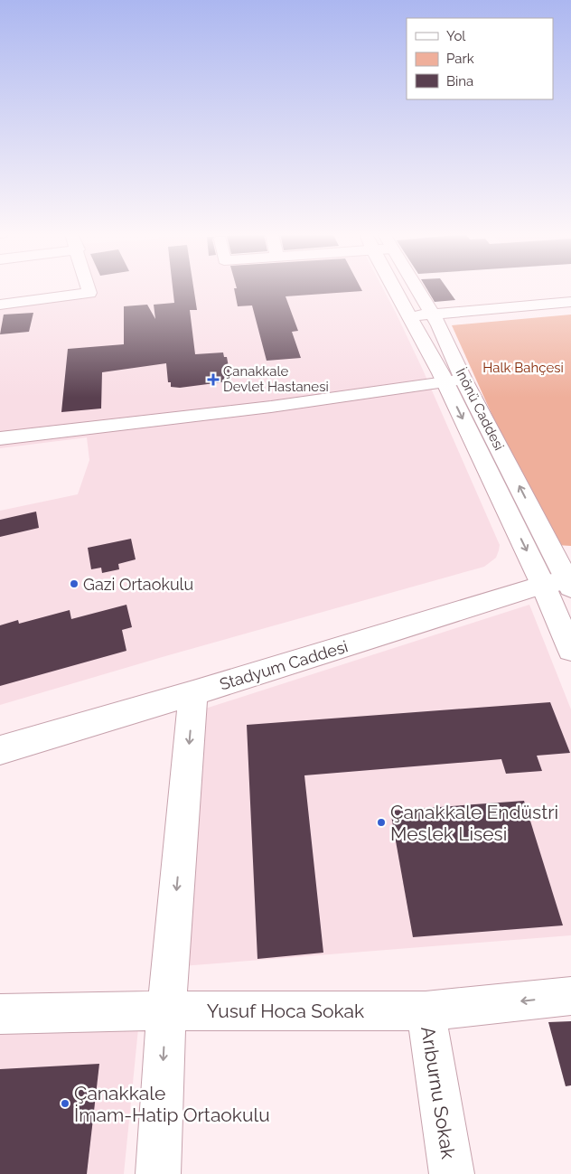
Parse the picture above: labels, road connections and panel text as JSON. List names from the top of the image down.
{
  "streets": {
    "street": [
      "İnönü Caddesi",
      "Stadyum Caddesi",
      "Yusuf Hoca Sokak",
      "Arıburnu Sokak"
    ]
  },
  "crossings": [
    ["İnönü Caddesi", "Stadyum Caddesi"],
    ["Yusuf Hoca Sokak", "Arıburnu Sokak"]
  ],
  "parks": ["Halk Bahçesi"],
  "places": {
    "health": ["Çanakkale Devlet Hastanesi"],
    "other": ["Gazi Ortaokulu", "Çanakkale Endüstri Meslek Lisesi", "Çanakkale İmam-Hatip Ortaokulu"]
  },
  "legend": ["Yol", "Park", "Bina"]
}
